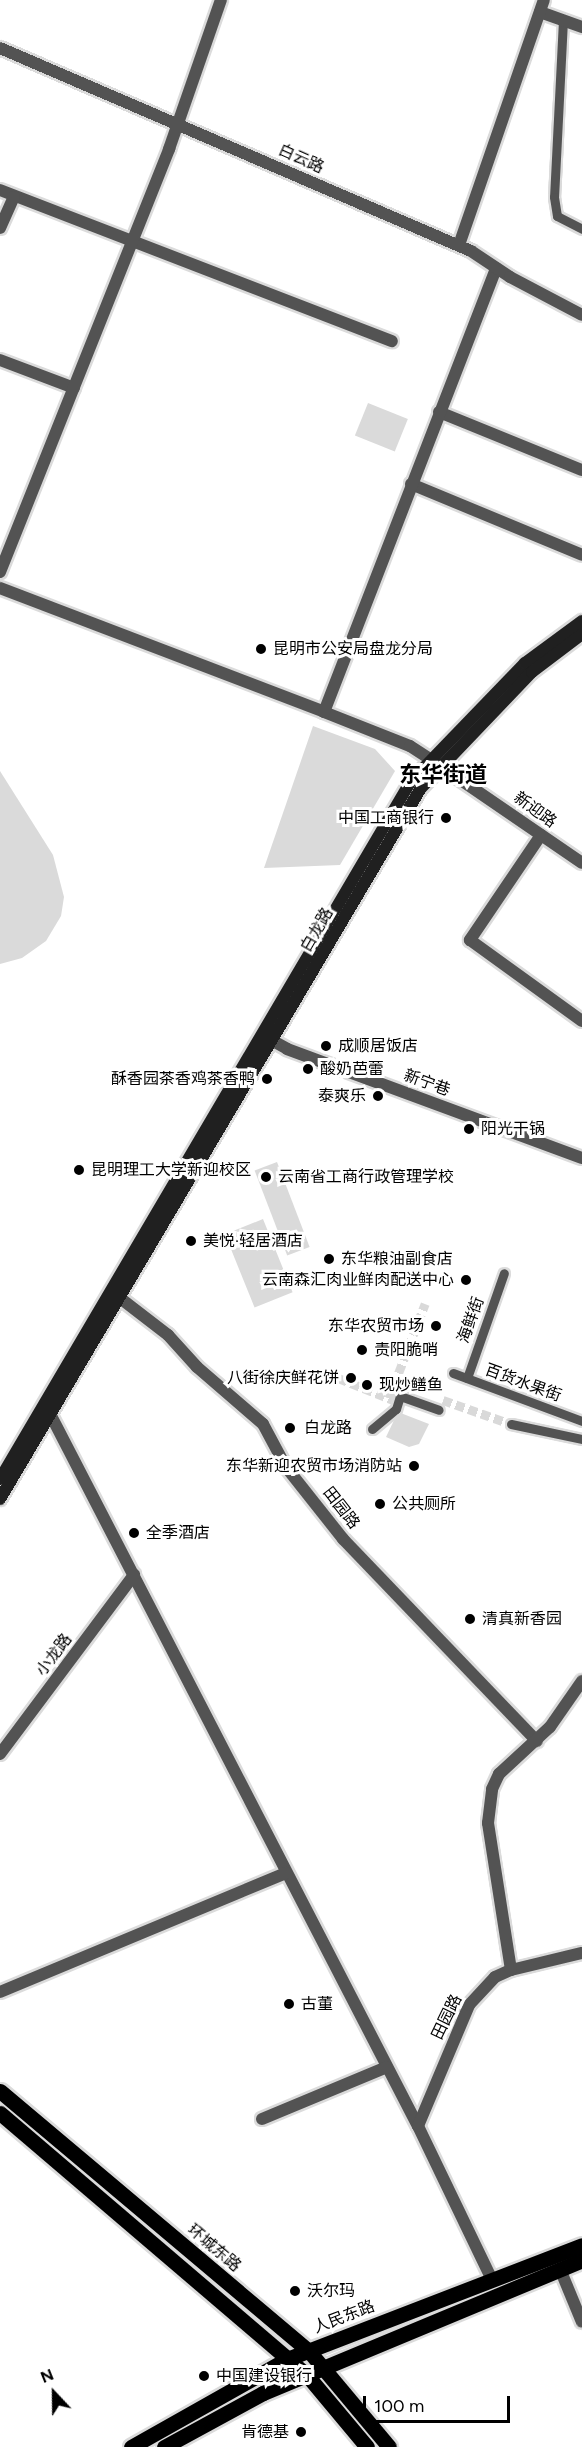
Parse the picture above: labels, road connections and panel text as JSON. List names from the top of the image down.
{
  "streets": {
    "main road": ["白龙路", "环城东路", "人民东路"],
    "street": [
      "白云路",
      "新迎路",
      "新宁巷",
      "海鲜街",
      "百货水果街",
      "田园路",
      "小龙路"
    ]
  },
  "crossings": [
    ["新迎路", "白龙路"],
    ["白龙路", "新宁巷"],
    ["白龙路", "田园路"],
    ["海鲜街", "百货水果街"],
    ["环城东路", "人民东路"]
  ],
  "districts": ["东华街道"],
  "places": [
    "昆明市公安局盘龙分局",
    "中国工商银行",
    "成顺居饭店",
    "酸奶芭蕾",
    "酥香园茶香鸡茶香鸭",
    "泰爽乐",
    "阳光干锅",
    "昆明理工大学新迎校区",
    "云南省工商行政管理学校",
    "美悦·轻居酒店",
    "东华粮油副食店",
    "云南森汇肉业鲜肉配送中心",
    "东华农贸市场",
    "责阳脆哨",
    "八街徐庆鲜花饼",
    "现炒鳝鱼",
    "白龙路",
    "东华新迎农贸市场消防站",
    "公共厕所",
    "全季酒店",
    "清真新香园",
    "古董",
    "沃尔玛",
    "中国建设银行",
    "肯德基"
  ],
  "scale_bar": "100 m",
  "north": "top"
}
